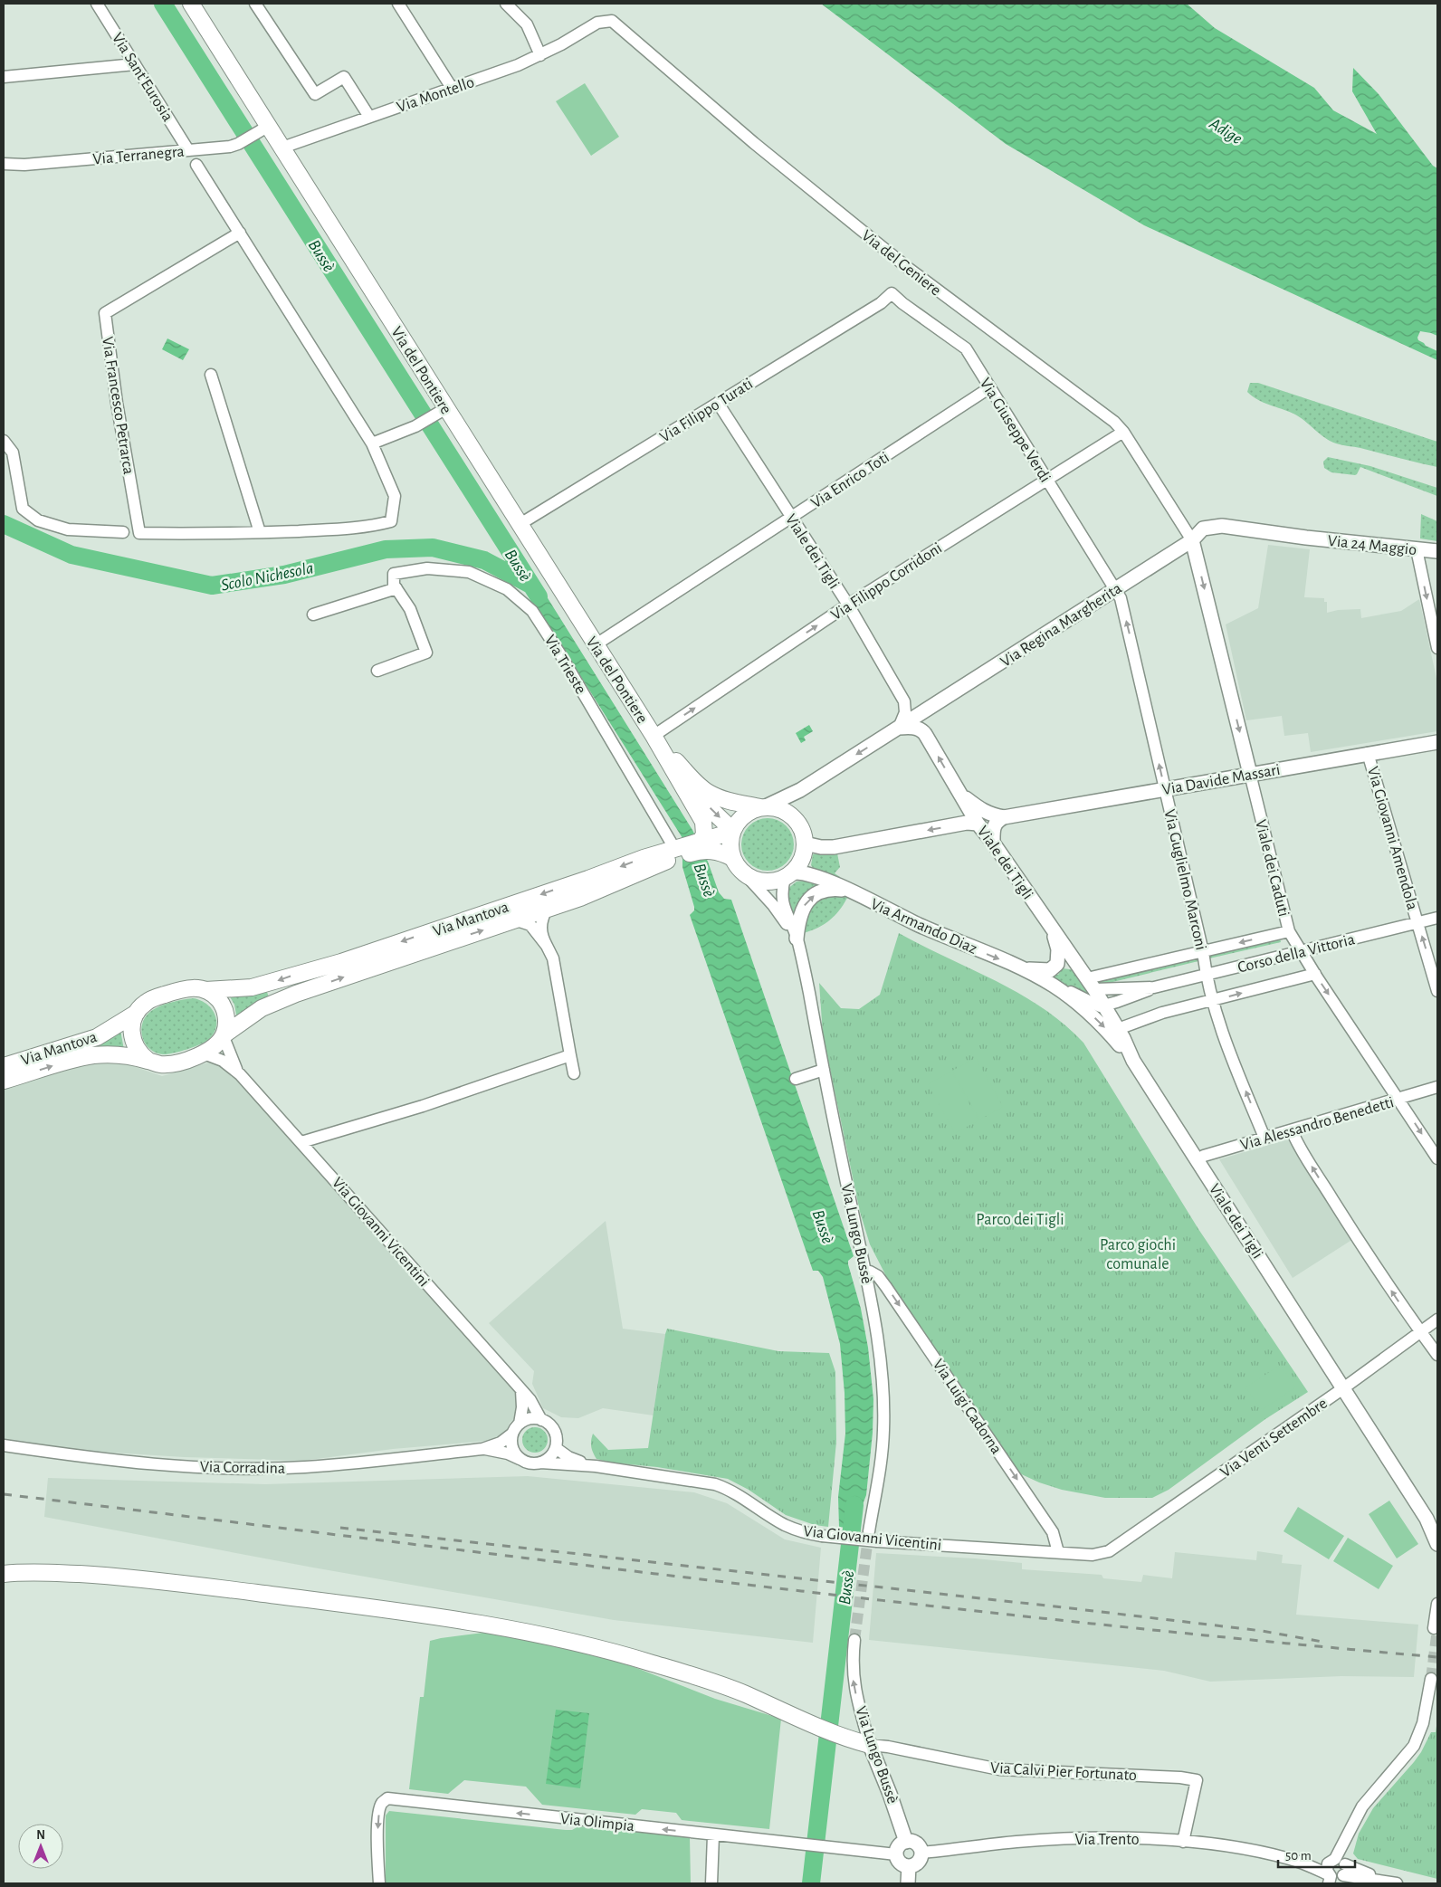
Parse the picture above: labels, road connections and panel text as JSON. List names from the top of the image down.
{
  "streets": {
    "main road": ["Via del Pontiere", "Via Mantova"],
    "street": [
      "Via Sant'Eurosia",
      "Via Montello",
      "Via Terranegra",
      "Via del Geniere",
      "Via Francesco Petrarca",
      "Via Filippo Turati",
      "Via Giuseppe Verdi",
      "Via Enrico Toti",
      "Via 24 Maggio",
      "Viale dei Tigli",
      "Via Filippo Corridoni",
      "Via Regina Margherita",
      "Via Trieste",
      "Via Davide Massari",
      "Via Giovanni Amendola",
      "Viale dei Caduti",
      "Via Guglielmo Marconi",
      "Via Armando Diaz",
      "Corso della Vittoria",
      "Via Alessandro Benedetti",
      "Via Giovanni Vicentini",
      "Via Lungo Bussè",
      "Via Luigi Cadorna",
      "Via Venti Settembre",
      "Via Corradina",
      "Via Calvi Pier Fortunato",
      "Via Olimpia",
      "Via Trento"
    ]
  },
  "crossings": [
    ["Via Sant'Eurosia", "Via Terranegra"],
    ["Via Montello", "Via del Geniere"],
    ["Via Montello", "Via del Pontiere"],
    ["Via Terranegra", "Via del Pontiere"],
    ["Via del Geniere", "Via 24 Maggio"],
    ["Via del Geniere", "Via Filippo Corridoni"],
    ["Via del Geniere", "Via Regina Margherita"],
    ["Via del Geniere", "Viale dei Caduti"],
    ["Via del Pontiere", "Via Filippo Turati"],
    ["Via del Pontiere", "Via Enrico Toti"],
    ["Via del Pontiere", "Via Filippo Corridoni"],
    ["Via del Pontiere", "Via Regina Margherita"],
    ["Via del Pontiere", "Via Mantova"],
    ["Via del Pontiere", "Via Armando Diaz"],
    ["Via del Pontiere", "Via Lungo Bussè"],
    ["Via Filippo Turati", "Via Giuseppe Verdi"],
    ["Via Filippo Turati", "Viale dei Tigli"],
    ["Via Giuseppe Verdi", "Via Enrico Toti"],
    ["Via Giuseppe Verdi", "Via Filippo Corridoni"],
    ["Via Giuseppe Verdi", "Via Regina Margherita"],
    ["Via Giuseppe Verdi", "Via Guglielmo Marconi"],
    ["Via Enrico Toti", "Viale dei Tigli"],
    ["Via 24 Maggio", "Via Regina Margherita"],
    ["Via 24 Maggio", "Viale dei Caduti"],
    ["Viale dei Tigli", "Via Filippo Corridoni"],
    ["Viale dei Tigli", "Via Davide Massari"],
    ["Viale dei Tigli", "Via Armando Diaz"],
    ["Viale dei Tigli", "Corso della Vittoria"],
    ["Viale dei Tigli", "Via Alessandro Benedetti"],
    ["Viale dei Tigli", "Via Venti Settembre"],
    ["Via Regina Margherita", "Viale dei Caduti"],
    ["Via Regina Margherita", "Via Guglielmo Marconi"],
    ["Via Regina Margherita", "Via Mantova"],
    ["Via Regina Margherita", "Via Armando Diaz"],
    ["Via Regina Margherita", "Via Lungo Bussè"],
    ["Via Trieste", "Via Mantova"],
    ["Via Davide Massari", "Via Giovanni Amendola"],
    ["Via Davide Massari", "Viale dei Caduti"],
    ["Via Davide Massari", "Via Guglielmo Marconi"],
    ["Via Giovanni Amendola", "Corso della Vittoria"],
    ["Viale dei Caduti", "Corso della Vittoria"],
    ["Viale dei Caduti", "Via Alessandro Benedetti"],
    ["Via Guglielmo Marconi", "Corso della Vittoria"],
    ["Via Guglielmo Marconi", "Via Alessandro Benedetti"],
    ["Via Mantova", "Via Armando Diaz"],
    ["Via Mantova", "Via Giovanni Vicentini"],
    ["Via Mantova", "Via Lungo Bussè"],
    ["Via Armando Diaz", "Corso della Vittoria"],
    ["Via Armando Diaz", "Via Lungo Bussè"],
    ["Via Giovanni Vicentini", "Via Luigi Cadorna"],
    ["Via Giovanni Vicentini", "Via Venti Settembre"],
    ["Via Giovanni Vicentini", "Via Corradina"],
    ["Via Lungo Bussè", "Via Luigi Cadorna"],
    ["Via Lungo Bussè", "Via Calvi Pier Fortunato"],
    ["Via Lungo Bussè", "Via Olimpia"],
    ["Via Lungo Bussè", "Via Trento"],
    ["Via Calvi Pier Fortunato", "Via Trento"],
    ["Via Olimpia", "Via Trento"]
  ],
  "one_way": [
    "Via Filippo Corridoni",
    "Viale dei Caduti",
    "Via Guglielmo Marconi",
    "Via Armando Diaz",
    "Via Luigi Cadorna",
    "Via Olimpia"
  ],
  "water": ["Adige", "Bussè", "Scolo Nichesola"],
  "parks": ["Parco dei Tigli", "Parco giochi comunale"],
  "scale_bar": "50 m",
  "north": "top"
}
